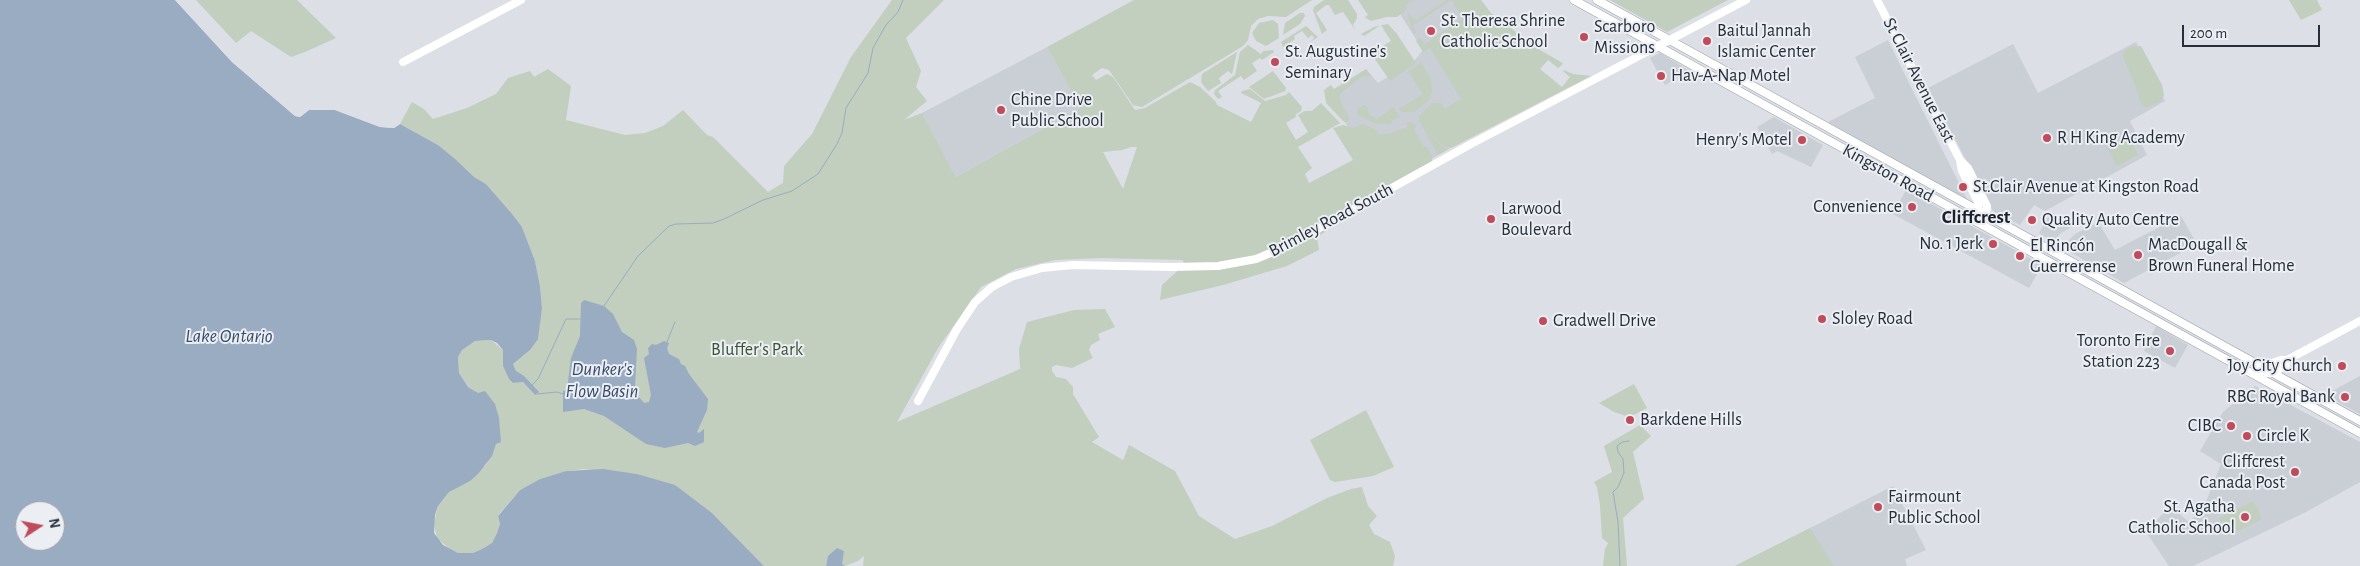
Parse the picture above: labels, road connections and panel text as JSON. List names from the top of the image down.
{
  "streets": {
    "main road": ["St Clair Avenue East", "Kingston Road", "Brimley Road South"]
  },
  "crossings": [
    ["St Clair Avenue East", "Kingston Road"],
    ["Kingston Road", "Brimley Road South"]
  ],
  "districts": ["Cliffcrest"],
  "water": ["Lake Ontario", "Dunker's Flow Basin"],
  "parks": ["Bluffer's Park"],
  "places": [
    "St. Theresa Shrine Catholic School",
    "Scarboro Missions",
    "Baitul Jannah Islamic Center",
    "St. Augustine's Seminary",
    "Hav-A-Nap Motel",
    "Chine Drive Public School",
    "R H King Academy",
    "Henry's Motel",
    "St.Clair Avenue at Kingston Road",
    "Convenience",
    "Larwood Boulevard",
    "Quality Auto Centre",
    "No. 1 Jerk",
    "MacDougall & Brown Funeral Home",
    "El Rincón Guerrerense",
    "Sloley Road",
    "Gradwell Drive",
    "Toronto Fire Station 223",
    "Joy City Church",
    "RBC Royal Bank",
    "Barkdene Hills",
    "CIBC",
    "Circle K",
    "Cliffcrest Canada Post",
    "Fairmount Public School",
    "St. Agatha Catholic School"
  ],
  "scale_bar": "200 m",
  "north": "right"
}
